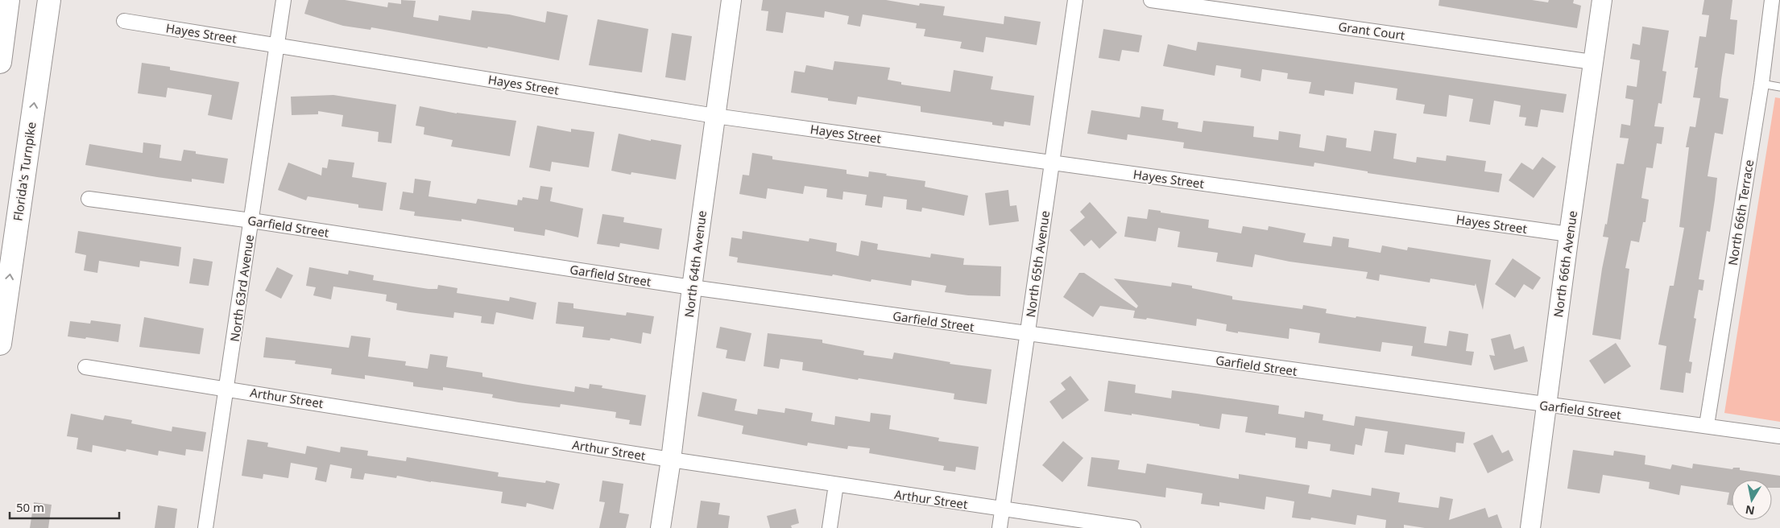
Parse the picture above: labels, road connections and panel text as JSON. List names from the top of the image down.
{
  "streets": {
    "highway": ["Florida's Turnpike"],
    "street": [
      "Grant Court",
      "Hayes Street",
      "North 66th Terrace",
      "Garfield Street",
      "North 64th Avenue",
      "North 65th Avenue",
      "North 66th Avenue",
      "North 63rd Avenue",
      "Arthur Street"
    ]
  },
  "crossings": [
    ["Grant Court", "North 66th Avenue"],
    ["Hayes Street", "North 64th Avenue"],
    ["Hayes Street", "North 65th Avenue"],
    ["Hayes Street", "North 66th Avenue"],
    ["Hayes Street", "North 63rd Avenue"],
    ["North 66th Terrace", "Garfield Street"],
    ["Garfield Street", "North 64th Avenue"],
    ["Garfield Street", "North 65th Avenue"],
    ["Garfield Street", "North 66th Avenue"],
    ["Garfield Street", "North 63rd Avenue"],
    ["North 64th Avenue", "Arthur Street"],
    ["North 65th Avenue", "Arthur Street"],
    ["North 63rd Avenue", "Arthur Street"]
  ],
  "one_way": ["Florida's Turnpike"],
  "scale_bar": "50 m",
  "north": "bottom"
}
